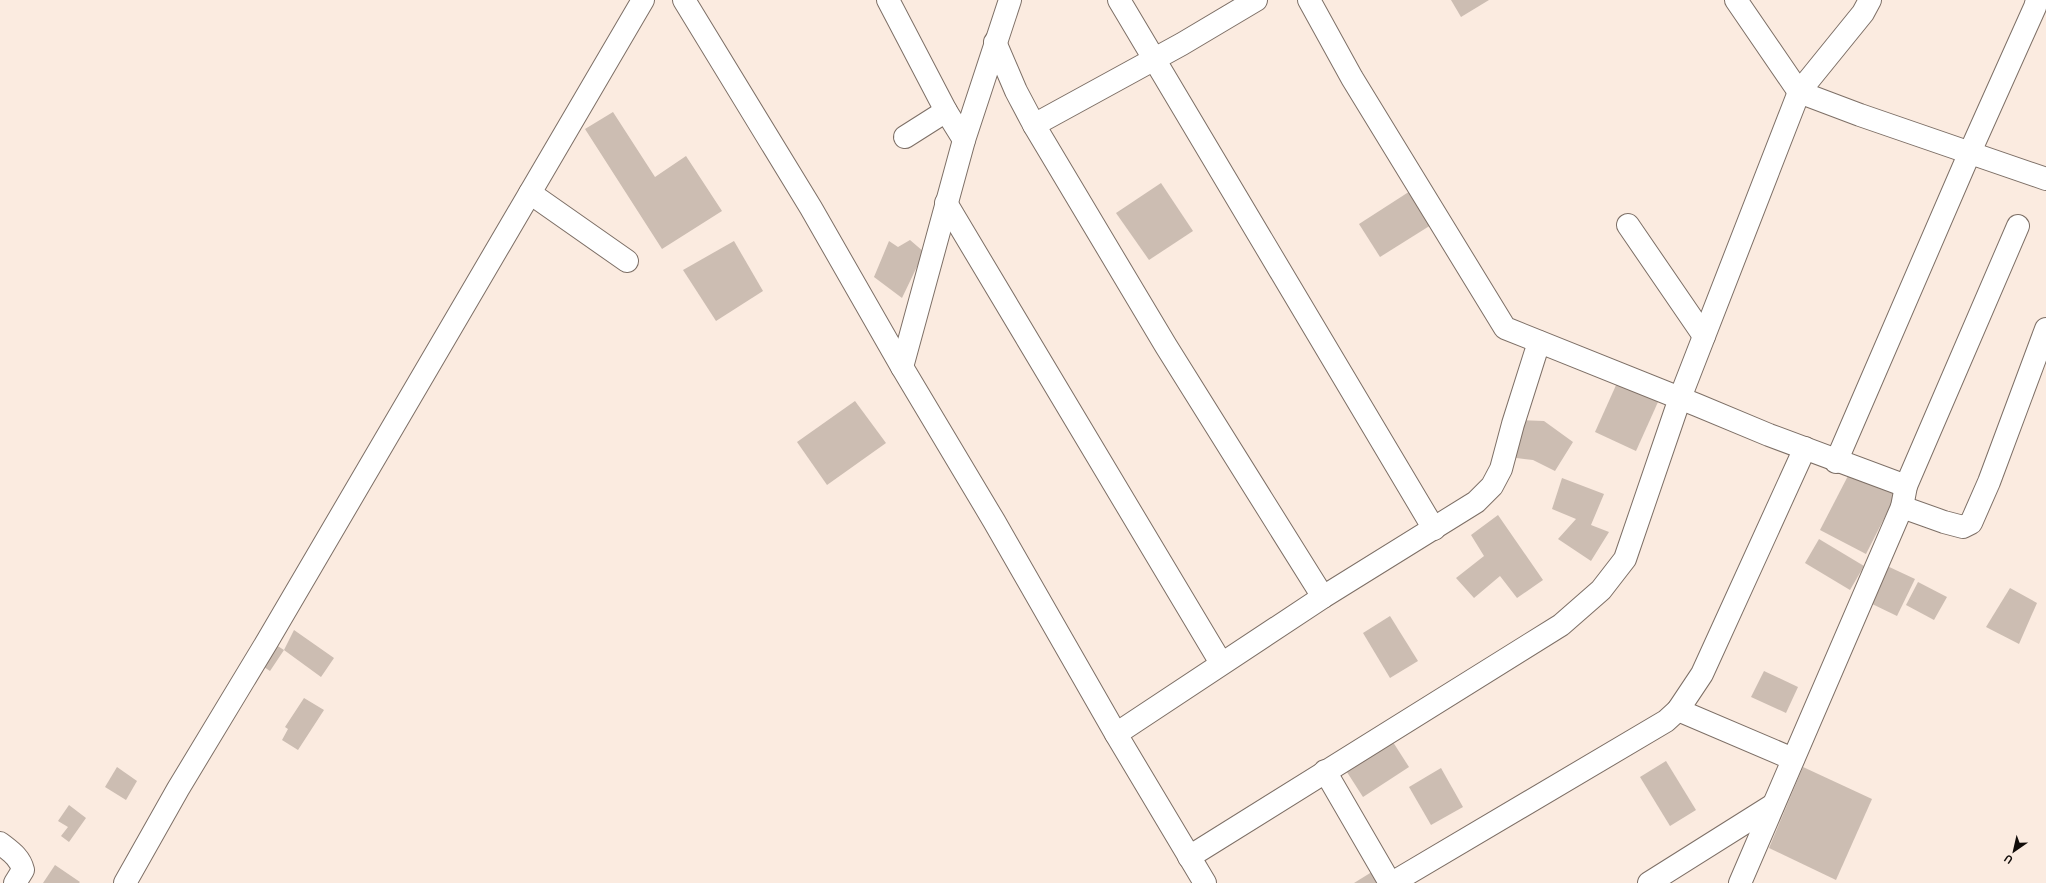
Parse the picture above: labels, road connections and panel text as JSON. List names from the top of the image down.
{
  "north": "bottom left"
}
